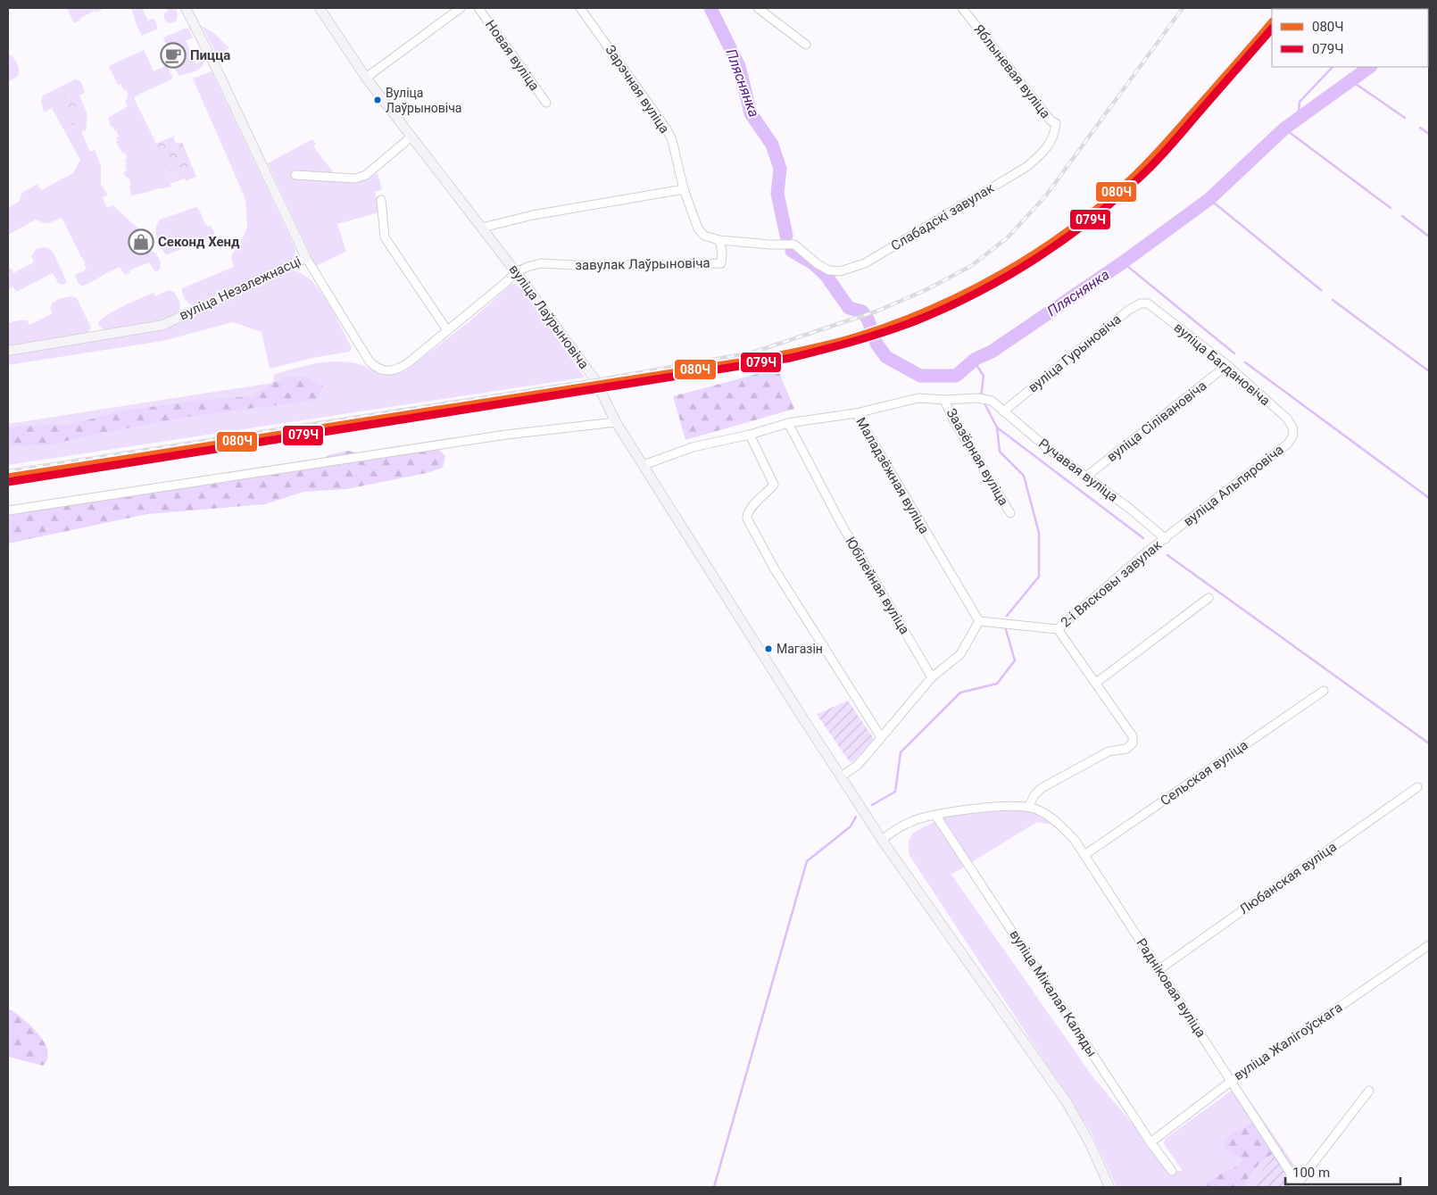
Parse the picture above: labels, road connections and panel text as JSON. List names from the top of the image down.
{
  "streets": {
    "main road": ["вуліца Незалежнасці", "вуліца Лаўрыновіча"],
    "street": [
      "Новая вуліца",
      "Яблыневая вуліца",
      "Зарэчная вуліца",
      "Слабадскі завулак",
      "завулак Лаўрыновіча",
      "вуліца Гурыновіча",
      "вуліца Багдановіча",
      "вуліца Сілівановіча",
      "Заазёрная вуліца",
      "Ручавая вуліца",
      "Маладзёжная вуліца",
      "вуліца Альпяровіча",
      "2-і Вясковы завулак",
      "Юбілейная вуліца",
      "Сельская вуліца",
      "Любанская вуліца",
      "Радніковая вуліца",
      "вуліца Мікалая Каляды",
      "вуліца Жалігоўскага"
    ]
  },
  "crossings": [
    ["Яблыневая вуліца", "Слабадскі завулак"],
    ["Зарэчная вуліца", "завулак Лаўрыновіча"],
    ["Слабадскі завулак", "завулак Лаўрыновіча"],
    ["завулак Лаўрыновіча", "вуліца Лаўрыновіча"],
    ["вуліца Гурыновіча", "вуліца Багдановіча"],
    ["вуліца Гурыновіча", "Ручавая вуліца"],
    ["вуліца Багдановіча", "вуліца Сілівановіча"],
    ["вуліца Багдановіча", "вуліца Альпяровіча"],
    ["вуліца Сілівановіча", "Ручавая вуліца"],
    ["Заазёрная вуліца", "Маладзёжная вуліца"],
    ["Ручавая вуліца", "Маладзёжная вуліца"],
    ["Ручавая вуліца", "вуліца Альпяровіча"],
    ["Ручавая вуліца", "2-і Вясковы завулак"],
    ["вуліца Альпяровіча", "2-і Вясковы завулак"],
    ["Сельская вуліца", "Радніковая вуліца"],
    ["Любанская вуліца", "Радніковая вуліца"],
    ["Радніковая вуліца", "вуліца Жалігоўскага"],
    ["вуліца Мікалая Каляды", "вуліца Жалігоўскага"]
  ],
  "water": ["Пляснянка"],
  "places": {
    "cafe": ["Пицца"],
    "other": ["Вуліца Лаўрыновіча", "Магазін"],
    "shop": ["Секонд Хенд"]
  },
  "lines": ["transit line 080Ч", "transit line 079Ч"],
  "legend": ["080Ч", "079Ч"],
  "scale_bar": "100 m"
}
